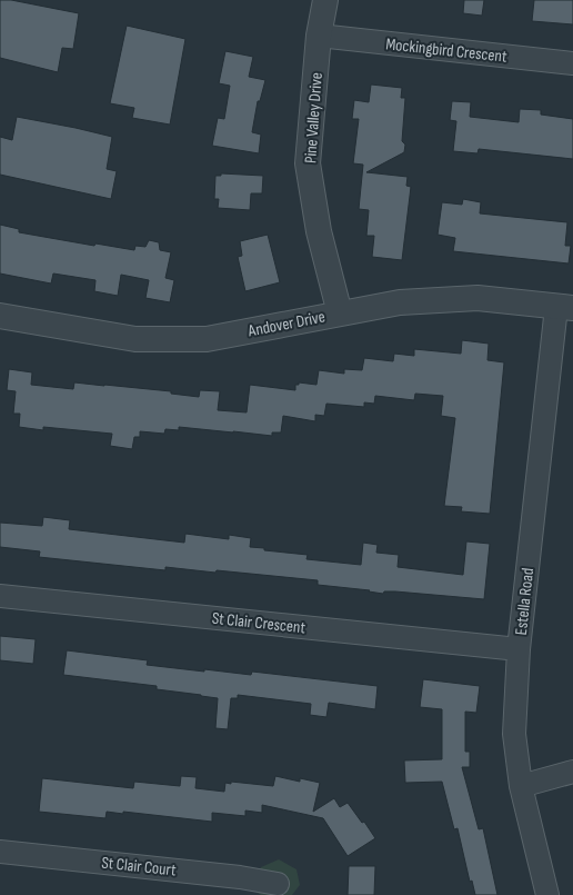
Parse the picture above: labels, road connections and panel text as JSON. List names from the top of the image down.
{
  "streets": {
    "street": [
      "Mockingbird Crescent",
      "Pine Valley Drive",
      "Andover Drive",
      "Estella Road",
      "St Clair Crescent",
      "St Clair Court"
    ]
  },
  "crossings": [
    ["Mockingbird Crescent", "Pine Valley Drive"],
    ["Pine Valley Drive", "Andover Drive"],
    ["Andover Drive", "Estella Road"],
    ["Estella Road", "St Clair Crescent"]
  ]
}
